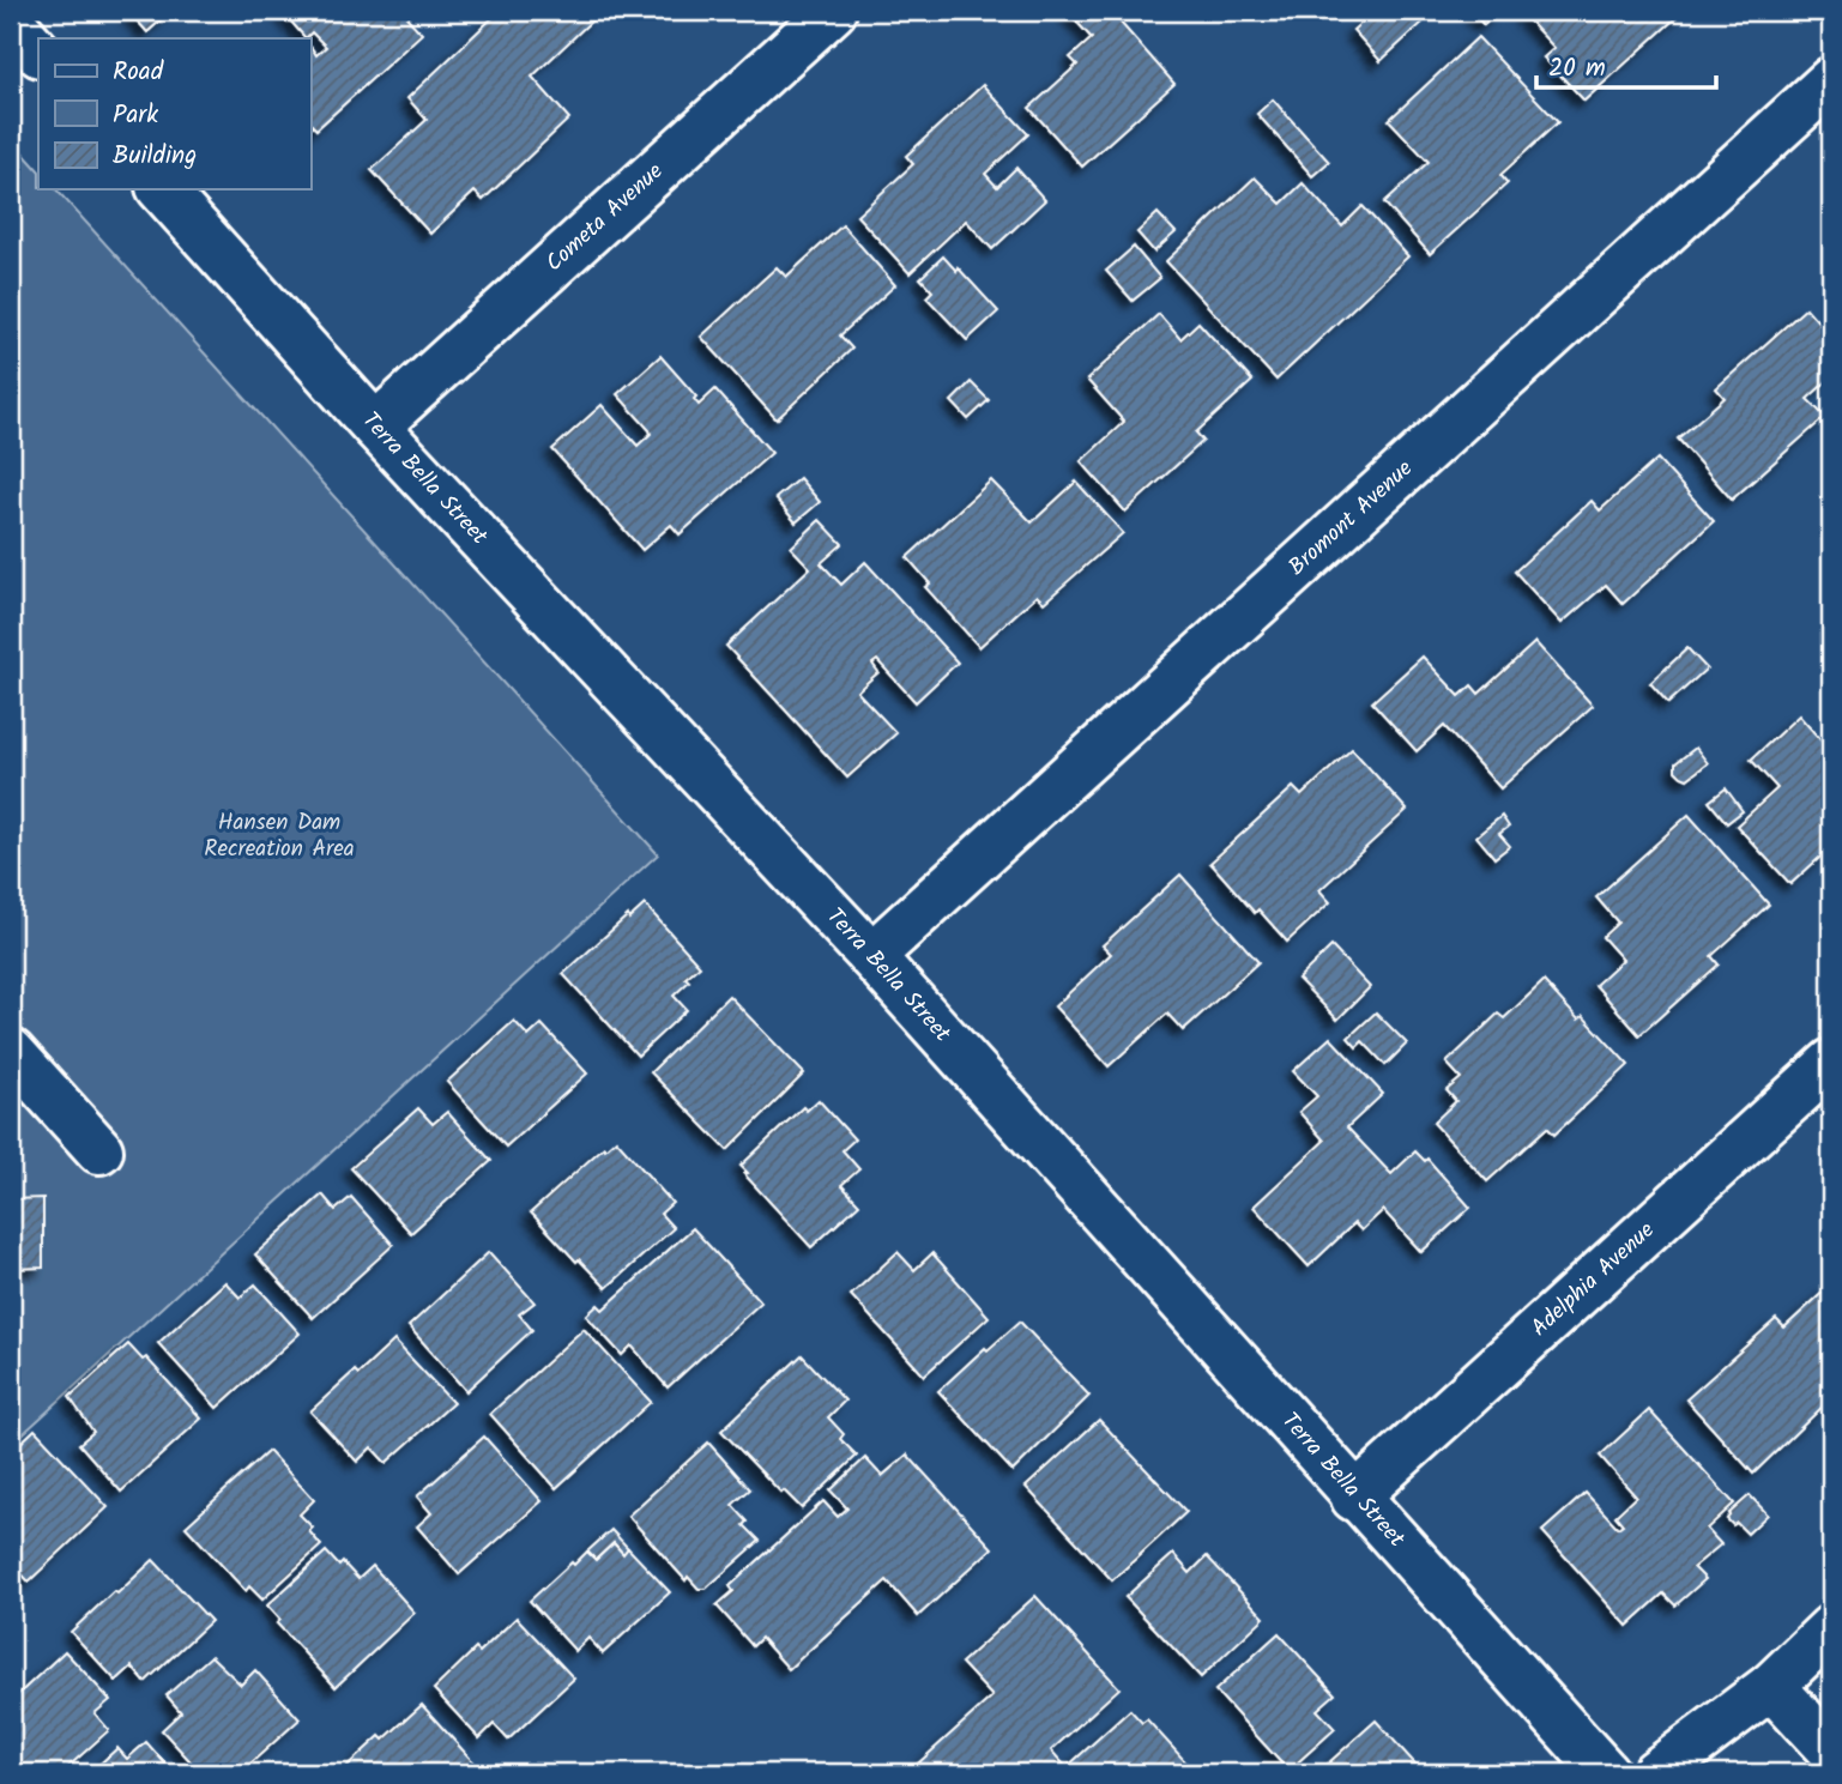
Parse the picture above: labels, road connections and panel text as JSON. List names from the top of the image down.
{
  "streets": {
    "street": [
      "Cometa Avenue",
      "Terra Bella Street",
      "Bromont Avenue",
      "Adelphia Avenue"
    ]
  },
  "crossings": [
    ["Cometa Avenue", "Terra Bella Street"],
    ["Terra Bella Street", "Bromont Avenue"],
    ["Terra Bella Street", "Adelphia Avenue"]
  ],
  "parks": ["Hansen Dam Recreation Area"],
  "legend": ["Road", "Park", "Building"],
  "scale_bar": "20 m"
}
